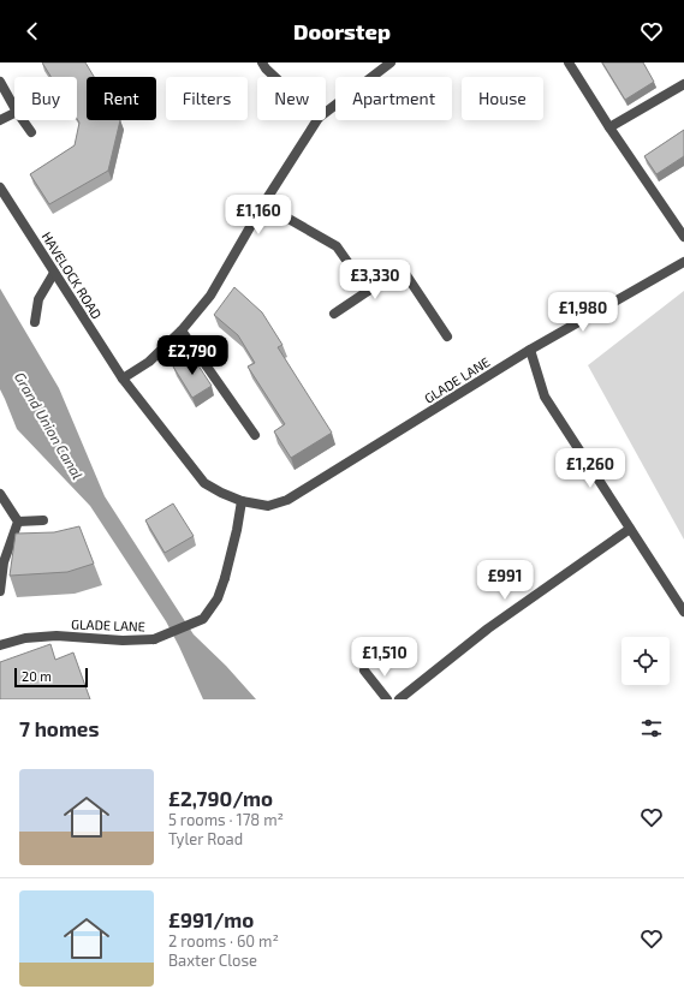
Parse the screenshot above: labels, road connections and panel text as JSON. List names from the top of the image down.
{
  "streets": {
    "street": ["HAVELOCK ROAD", "GLADE LANE"]
  },
  "crossings": [
    ["HAVELOCK ROAD", "GLADE LANE"]
  ],
  "water": ["Grand Union Canal"],
  "scale_bar": "20 m",
  "page": {
    "header": "Doorstep",
    "chip": [
      "Buy",
      "Rent",
      "Filters",
      "New",
      "Apartment",
      "House"
    ],
    "price": [
      "£1,160",
      "£3,330",
      "£1,980",
      "£2,790",
      "£1,260",
      "£991",
      "£1,510"
    ],
    "scale": "20 m",
    "heading": "7 homes",
    "list": [
      {
        "name": "£2,790/mo",
        "note": "5 rooms · 178 m² · Tyler Road"
      },
      {
        "name": "£991/mo",
        "note": "2 rooms · 60 m² · Baxter Close"
      }
    ]
  }
}
